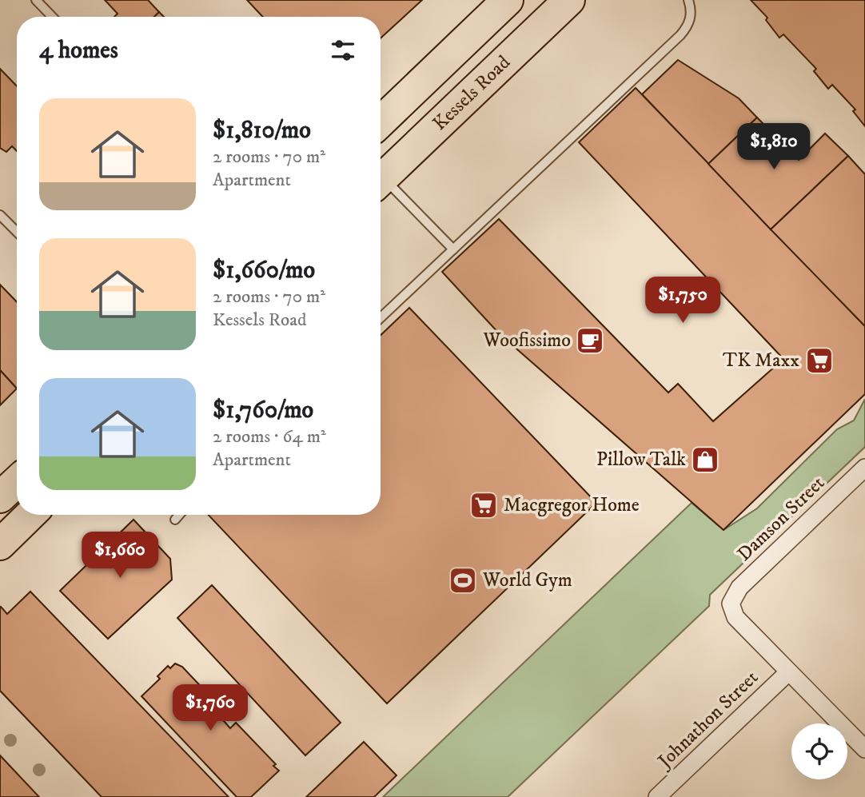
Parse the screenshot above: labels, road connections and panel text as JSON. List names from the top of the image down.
{
  "streets": {
    "highway": ["Kessels Road"],
    "street": ["Damson Street", "Johnathon Street"]
  },
  "crossings": [
    ["Damson Street", "Johnathon Street"]
  ],
  "places": {
    "cafe": ["Woofissimo"],
    "supermarket": ["TK Maxx", "Macgregor Home"],
    "shop": ["Pillow Talk"],
    "sports": ["World Gym"]
  },
  "page": {
    "heading": "4 homes",
    "list": [
      {
        "name": "$1,810/mo",
        "note": "2 rooms · 70 m² · Apartment"
      },
      {
        "name": "$1,660/mo",
        "note": "2 rooms · 70 m² · Kessels Road"
      },
      {
        "name": "$1,760/mo",
        "note": "2 rooms · 64 m² · Apartment"
      }
    ],
    "price": [
      "$1,810",
      "$1,750",
      "$1,660",
      "$1,760"
    ]
  }
}
